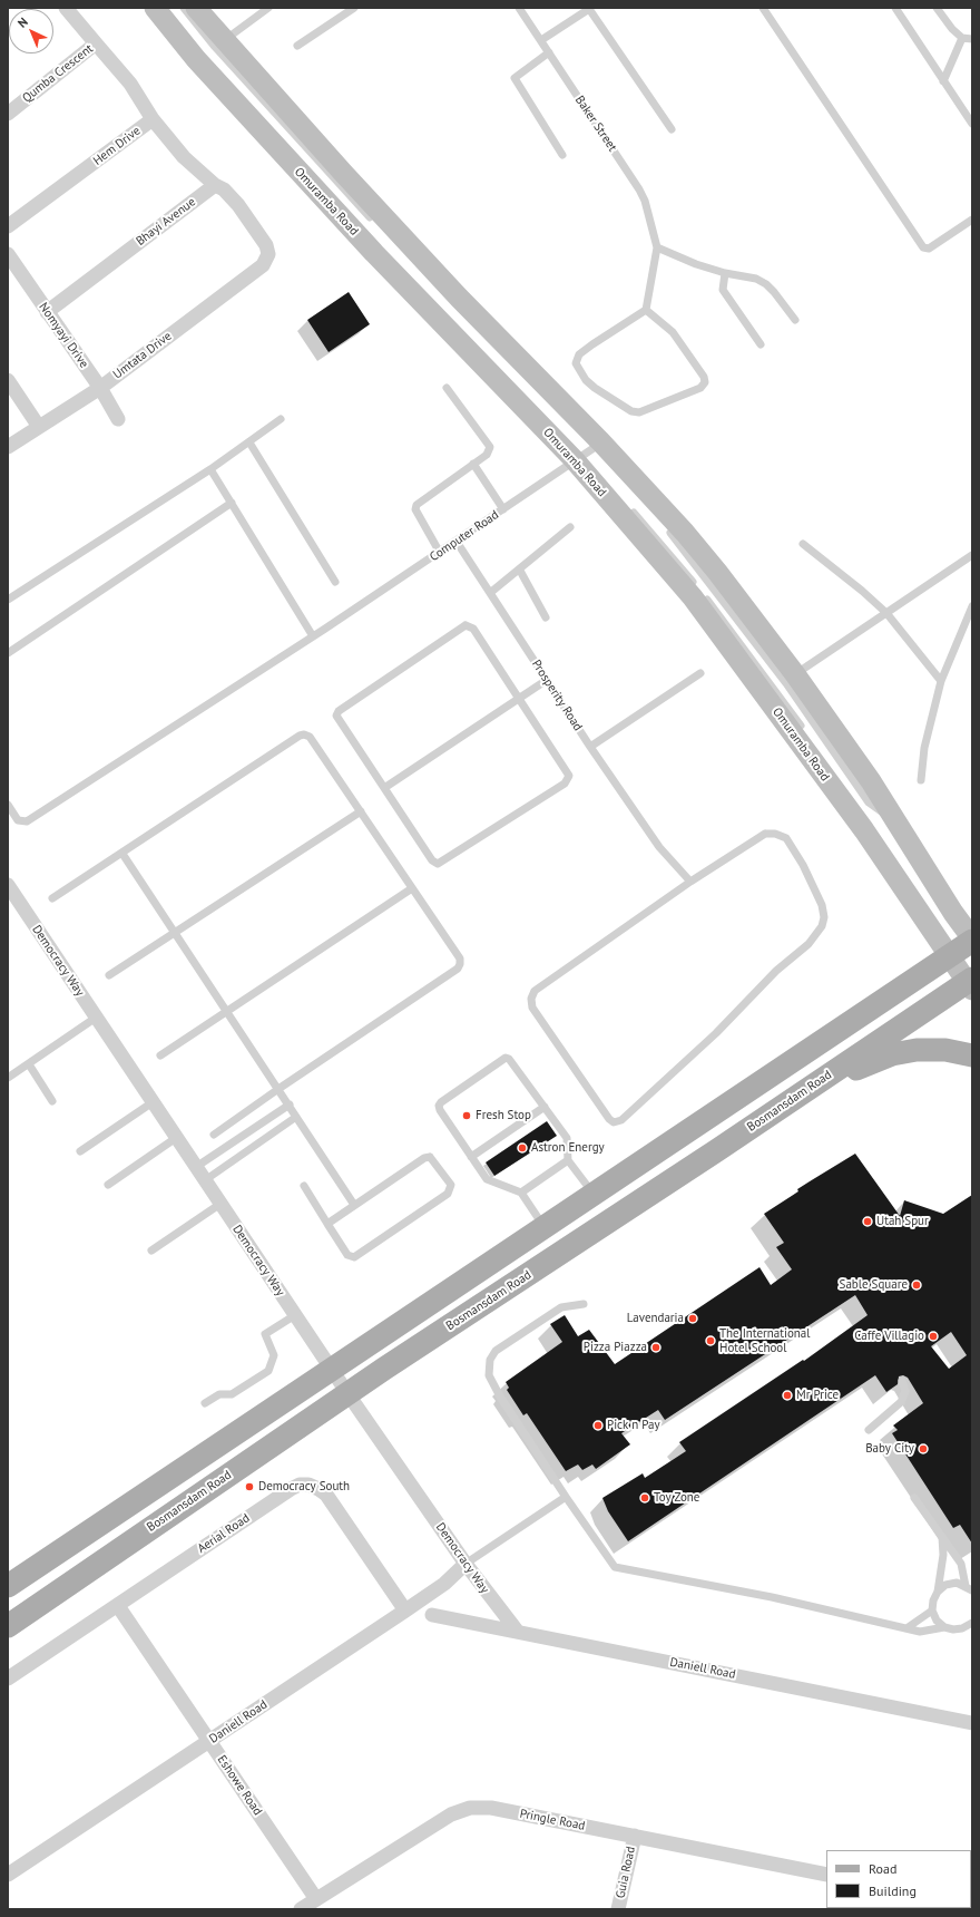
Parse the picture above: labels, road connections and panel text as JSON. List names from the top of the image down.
{
  "streets": {
    "main road": ["Omuramba Road", "Bosmansdam Road"],
    "street": [
      "Qumba Crescent",
      "Hem Drive",
      "Bhayi Avenue",
      "Nomyayi Drive",
      "Umtata Drive",
      "Democracy Way",
      "Aerial Road",
      "Daniell Road",
      "Eshowe Road",
      "Pringle Road",
      "Guia Road"
    ],
    "lane": ["Baker Street", "Computer Road", "Prosperity Road"]
  },
  "crossings": [
    ["Qumba Crescent", "Hem Drive"],
    ["Hem Drive", "Bhayi Avenue"],
    ["Hem Drive", "Umtata Drive"],
    ["Omuramba Road", "Computer Road"],
    ["Omuramba Road", "Bosmansdam Road"],
    ["Bhayi Avenue", "Nomyayi Drive"],
    ["Bhayi Avenue", "Umtata Drive"],
    ["Nomyayi Drive", "Umtata Drive"],
    ["Computer Road", "Prosperity Road"],
    ["Democracy Way", "Bosmansdam Road"],
    ["Democracy Way", "Daniell Road"],
    ["Aerial Road", "Daniell Road"],
    ["Aerial Road", "Eshowe Road"],
    ["Daniell Road", "Eshowe Road"],
    ["Eshowe Road", "Pringle Road"],
    ["Pringle Road", "Guia Road"]
  ],
  "places": [
    "Fresh Stop",
    "Astron Energy",
    "Utah Spur",
    "Sable Square",
    "Lavendaria",
    "Caffe Villagio",
    "The International Hotel School",
    "Pizza Piazza",
    "Mr Price",
    "Pick n Pay",
    "Baby City",
    "Democracy South",
    "Toy Zone"
  ],
  "legend": ["Road", "Building"],
  "north": "top left"
}
